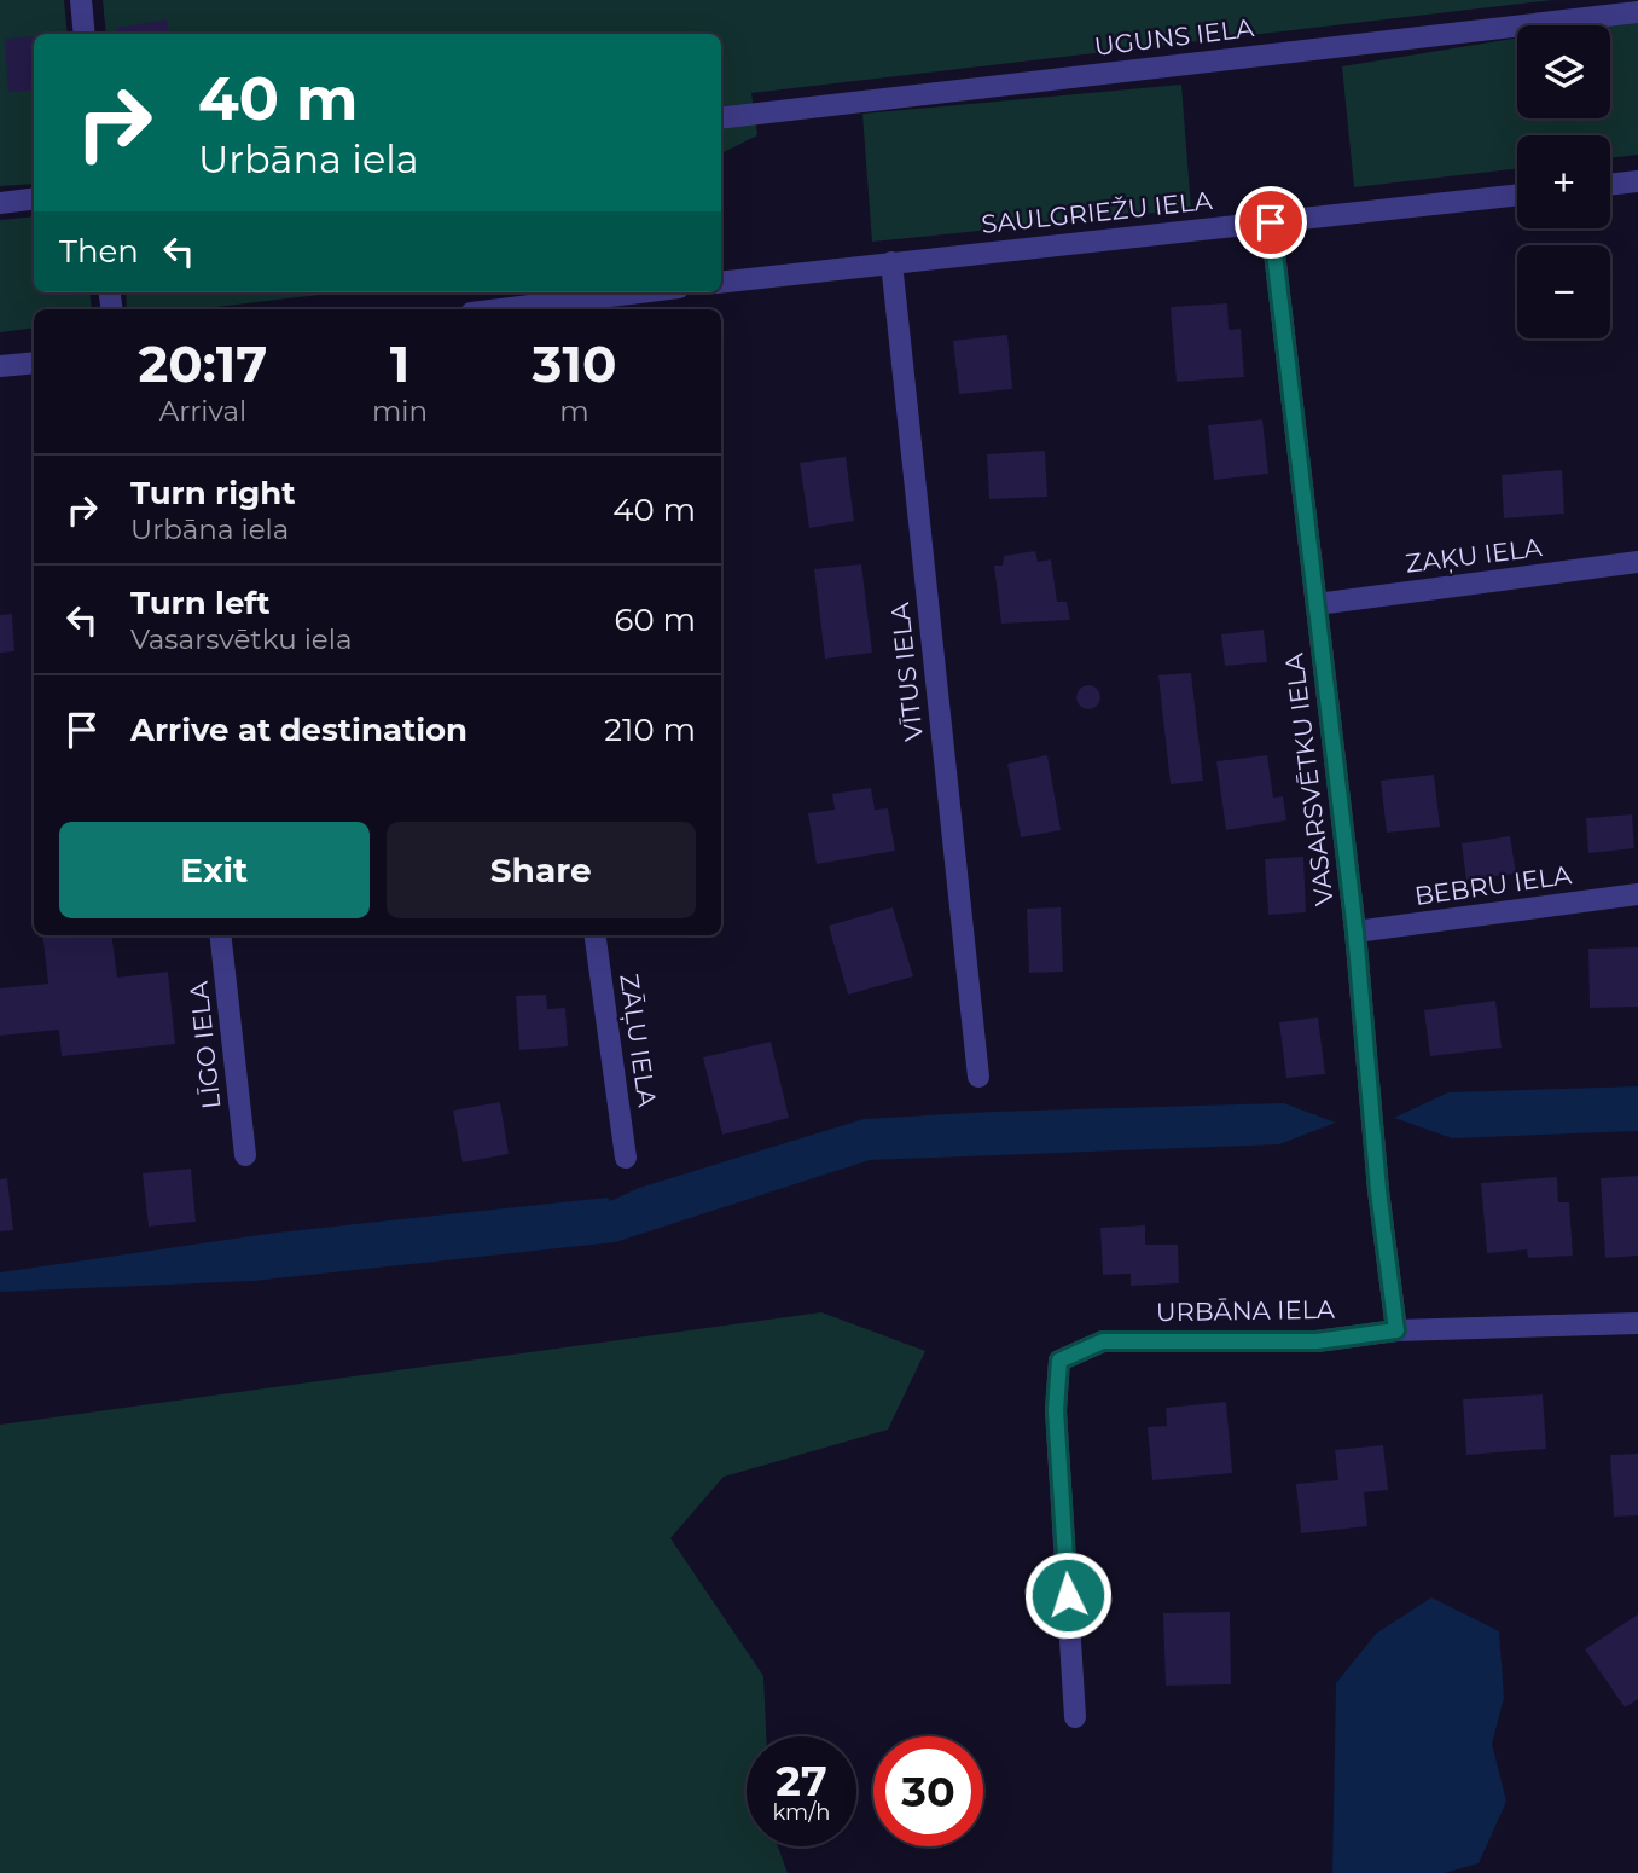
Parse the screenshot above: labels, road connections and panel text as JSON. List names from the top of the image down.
{
  "streets": {
    "street": [
      "UGUNS IELA",
      "SAULGRIEŽU IELA",
      "ZAĶU IELA",
      "VĪTUS IELA",
      "VASARSVĒTKU IELA",
      "BEBRU IELA",
      "ZĀĻU IELA",
      "LĪGO IELA",
      "URBĀNA IELA"
    ]
  },
  "crossings": [
    ["SAULGRIEŽU IELA", "VĪTUS IELA"],
    ["SAULGRIEŽU IELA", "VASARSVĒTKU IELA"],
    ["ZAĶU IELA", "VASARSVĒTKU IELA"],
    ["VASARSVĒTKU IELA", "BEBRU IELA"],
    ["VASARSVĒTKU IELA", "URBĀNA IELA"]
  ],
  "page": {
    "map_buttons": ["+", "−"],
    "turn": ["40 m", "Urbāna iela"],
    "then": "Then",
    "eta": [
      "20:17",
      "Arrival",
      "1",
      "min",
      "310",
      "m"
    ],
    "list": [
      {
        "name": "Turn right",
        "note": "Urbāna iela",
        "value": "40 m"
      },
      {
        "name": "Turn left",
        "note": "Vasarsvētku iela",
        "value": "60 m"
      },
      {
        "name": "Arrive at destination",
        "value": "210 m"
      }
    ],
    "buttons": ["Exit", "Share"],
    "speed": "27 km/h",
    "limit": "30"
  }
}
